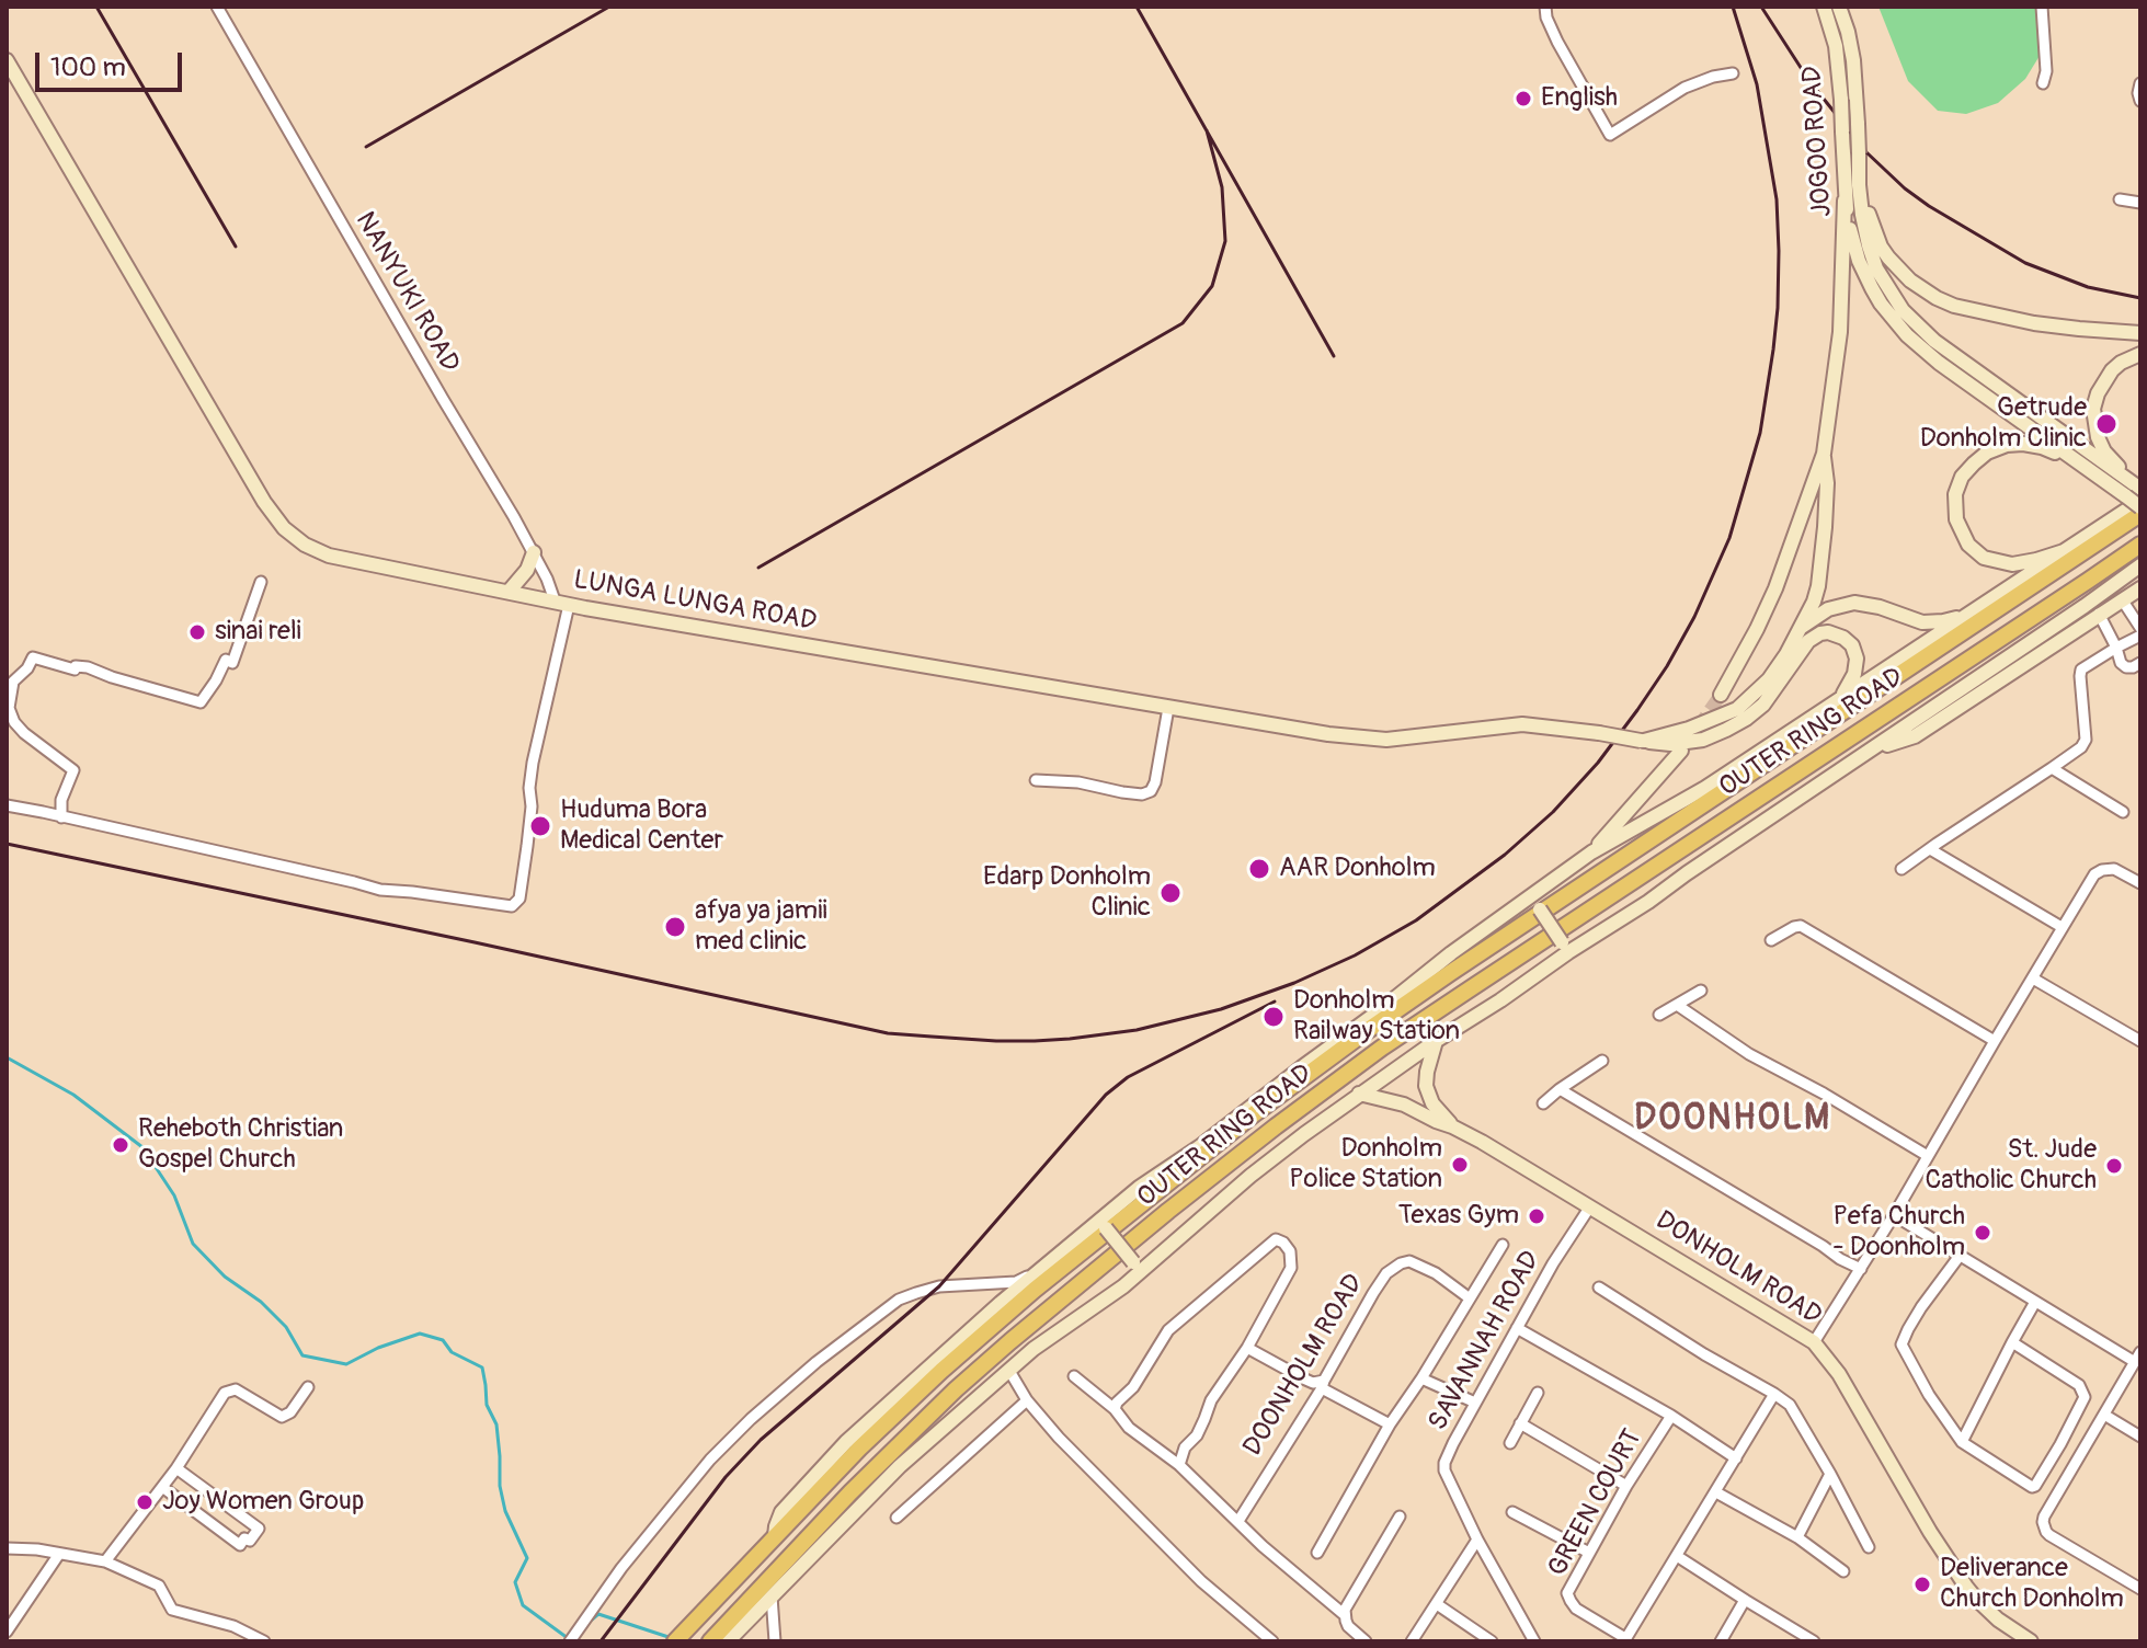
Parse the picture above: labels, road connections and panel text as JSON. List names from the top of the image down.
{
  "streets": {
    "main road": [
      "JOGOO ROAD",
      "LUNGA LUNGA ROAD",
      "OUTER RING ROAD",
      "DONHOLM ROAD"
    ],
    "street": [
      "NANYUKI ROAD",
      "SAVANNAH ROAD",
      "DOONHOLM ROAD",
      "GREEN COURT"
    ]
  },
  "crossings": [
    ["JOGOO ROAD", "OUTER RING ROAD"],
    ["NANYUKI ROAD", "LUNGA LUNGA ROAD"],
    ["LUNGA LUNGA ROAD", "OUTER RING ROAD"],
    ["DONHOLM ROAD", "SAVANNAH ROAD"]
  ],
  "districts": ["DOONHOLM"],
  "places": [
    "English",
    "Getrude Donholm Clinic",
    "sinai reli",
    "Huduma Bora Medical Center",
    "AAR Donholm",
    "Edarp Donholm Clinic",
    "afya ya jamii med clinic",
    "Donholm Railway Station",
    "Reheboth Christian Gospel Church",
    "Donholm Police Station",
    "St. Jude Catholic Church",
    "Texas Gym",
    "Pefa Church - Doonholm",
    "Joy Women Group",
    "Deliverance Church Donholm"
  ],
  "scale_bar": "100 m"
}
